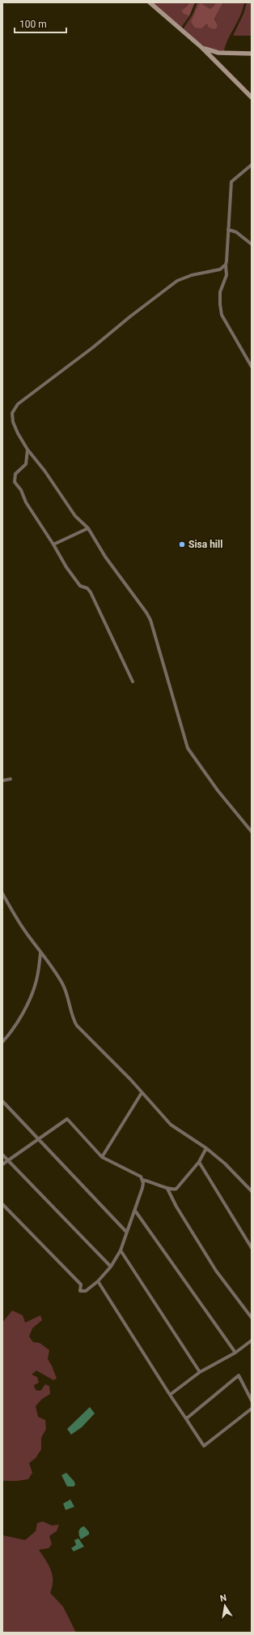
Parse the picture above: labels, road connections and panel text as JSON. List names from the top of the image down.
{
  "places": ["Sisa hill"],
  "scale_bar": "100 m",
  "north": "top"
}
